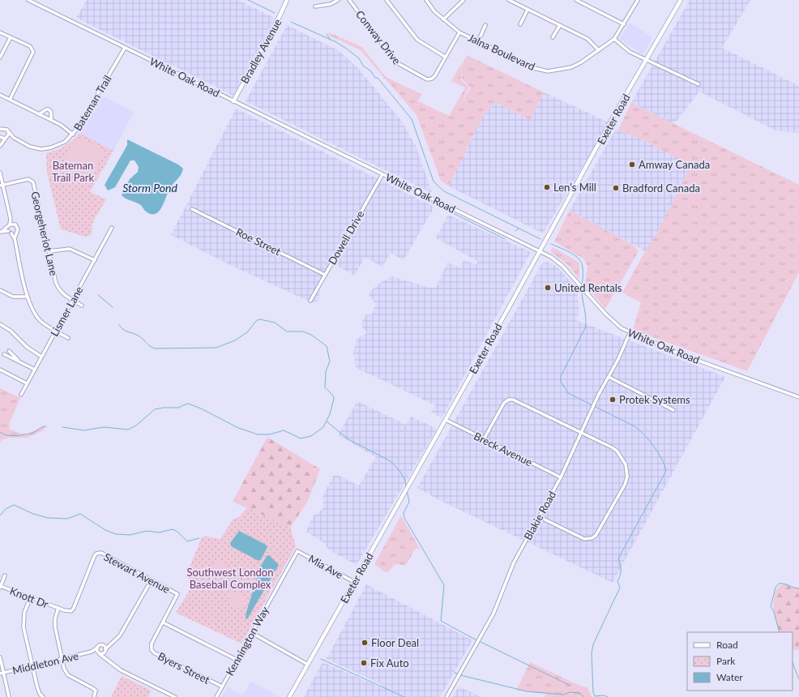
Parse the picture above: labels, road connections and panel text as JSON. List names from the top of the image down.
{
  "streets": {
    "main road": ["Bradley Avenue", "Exeter Road"],
    "street": [
      "Conway Drive",
      "Jalna Boulevard",
      "White Oak Road",
      "Bateman Trail",
      "Georgeheriot Lane",
      "Dowell Drive",
      "Roe Street",
      "Lismer Lane",
      "Breck Avenue",
      "Blakie Road",
      "Mia Ave",
      "Stewart Avenue",
      "Knott Dr",
      "Kennington Way",
      "Middleton Ave",
      "Byers Street"
    ]
  },
  "crossings": [
    ["Conway Drive", "Jalna Boulevard"],
    ["Bradley Avenue", "White Oak Road"],
    ["White Oak Road", "Bateman Trail"],
    ["White Oak Road", "Exeter Road"],
    ["White Oak Road", "Dowell Drive"],
    ["White Oak Road", "Blakie Road"],
    ["Exeter Road", "Breck Avenue"],
    ["Exeter Road", "Mia Ave"],
    ["Georgeheriot Lane", "Lismer Lane"],
    ["Dowell Drive", "Roe Street"],
    ["Breck Avenue", "Blakie Road"],
    ["Mia Ave", "Kennington Way"],
    ["Stewart Avenue", "Knott Dr"],
    ["Stewart Avenue", "Byers Street"],
    ["Kennington Way", "Byers Street"]
  ],
  "water": ["Storm Pond"],
  "parks": ["Bateman Trail Park", "Southwest London Baseball Complex"],
  "places": [
    "Amway Canada",
    "Len's Mill",
    "Bradford Canada",
    "United Rentals",
    "Protek Systems",
    "Floor Deal",
    "Fix Auto"
  ],
  "legend": ["Road", "Park", "Water"]
}
